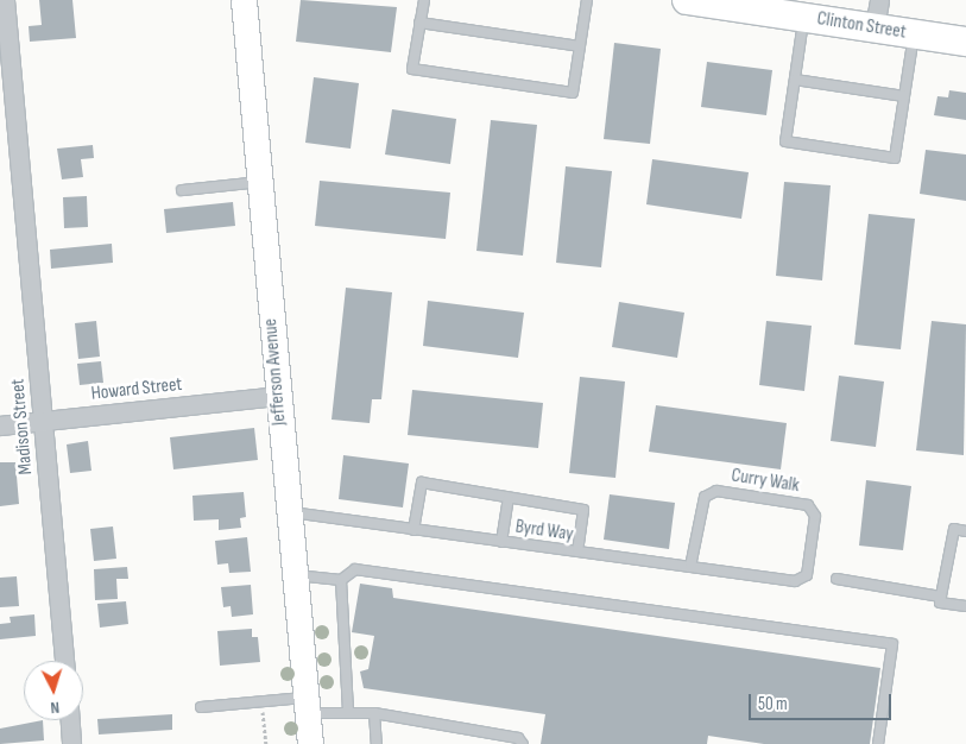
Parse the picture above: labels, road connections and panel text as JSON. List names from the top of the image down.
{
  "streets": {
    "main road": ["Clinton Street"],
    "street": ["Jefferson Avenue", "Howard Street", "Madison Street"],
    "lane": ["Curry Walk", "Byrd Way"]
  },
  "crossings": [
    ["Jefferson Avenue", "Howard Street"],
    ["Jefferson Avenue", "Byrd Way"],
    ["Howard Street", "Madison Street"],
    ["Curry Walk", "Byrd Way"]
  ],
  "scale_bar": "50 m",
  "north": "bottom"
}
